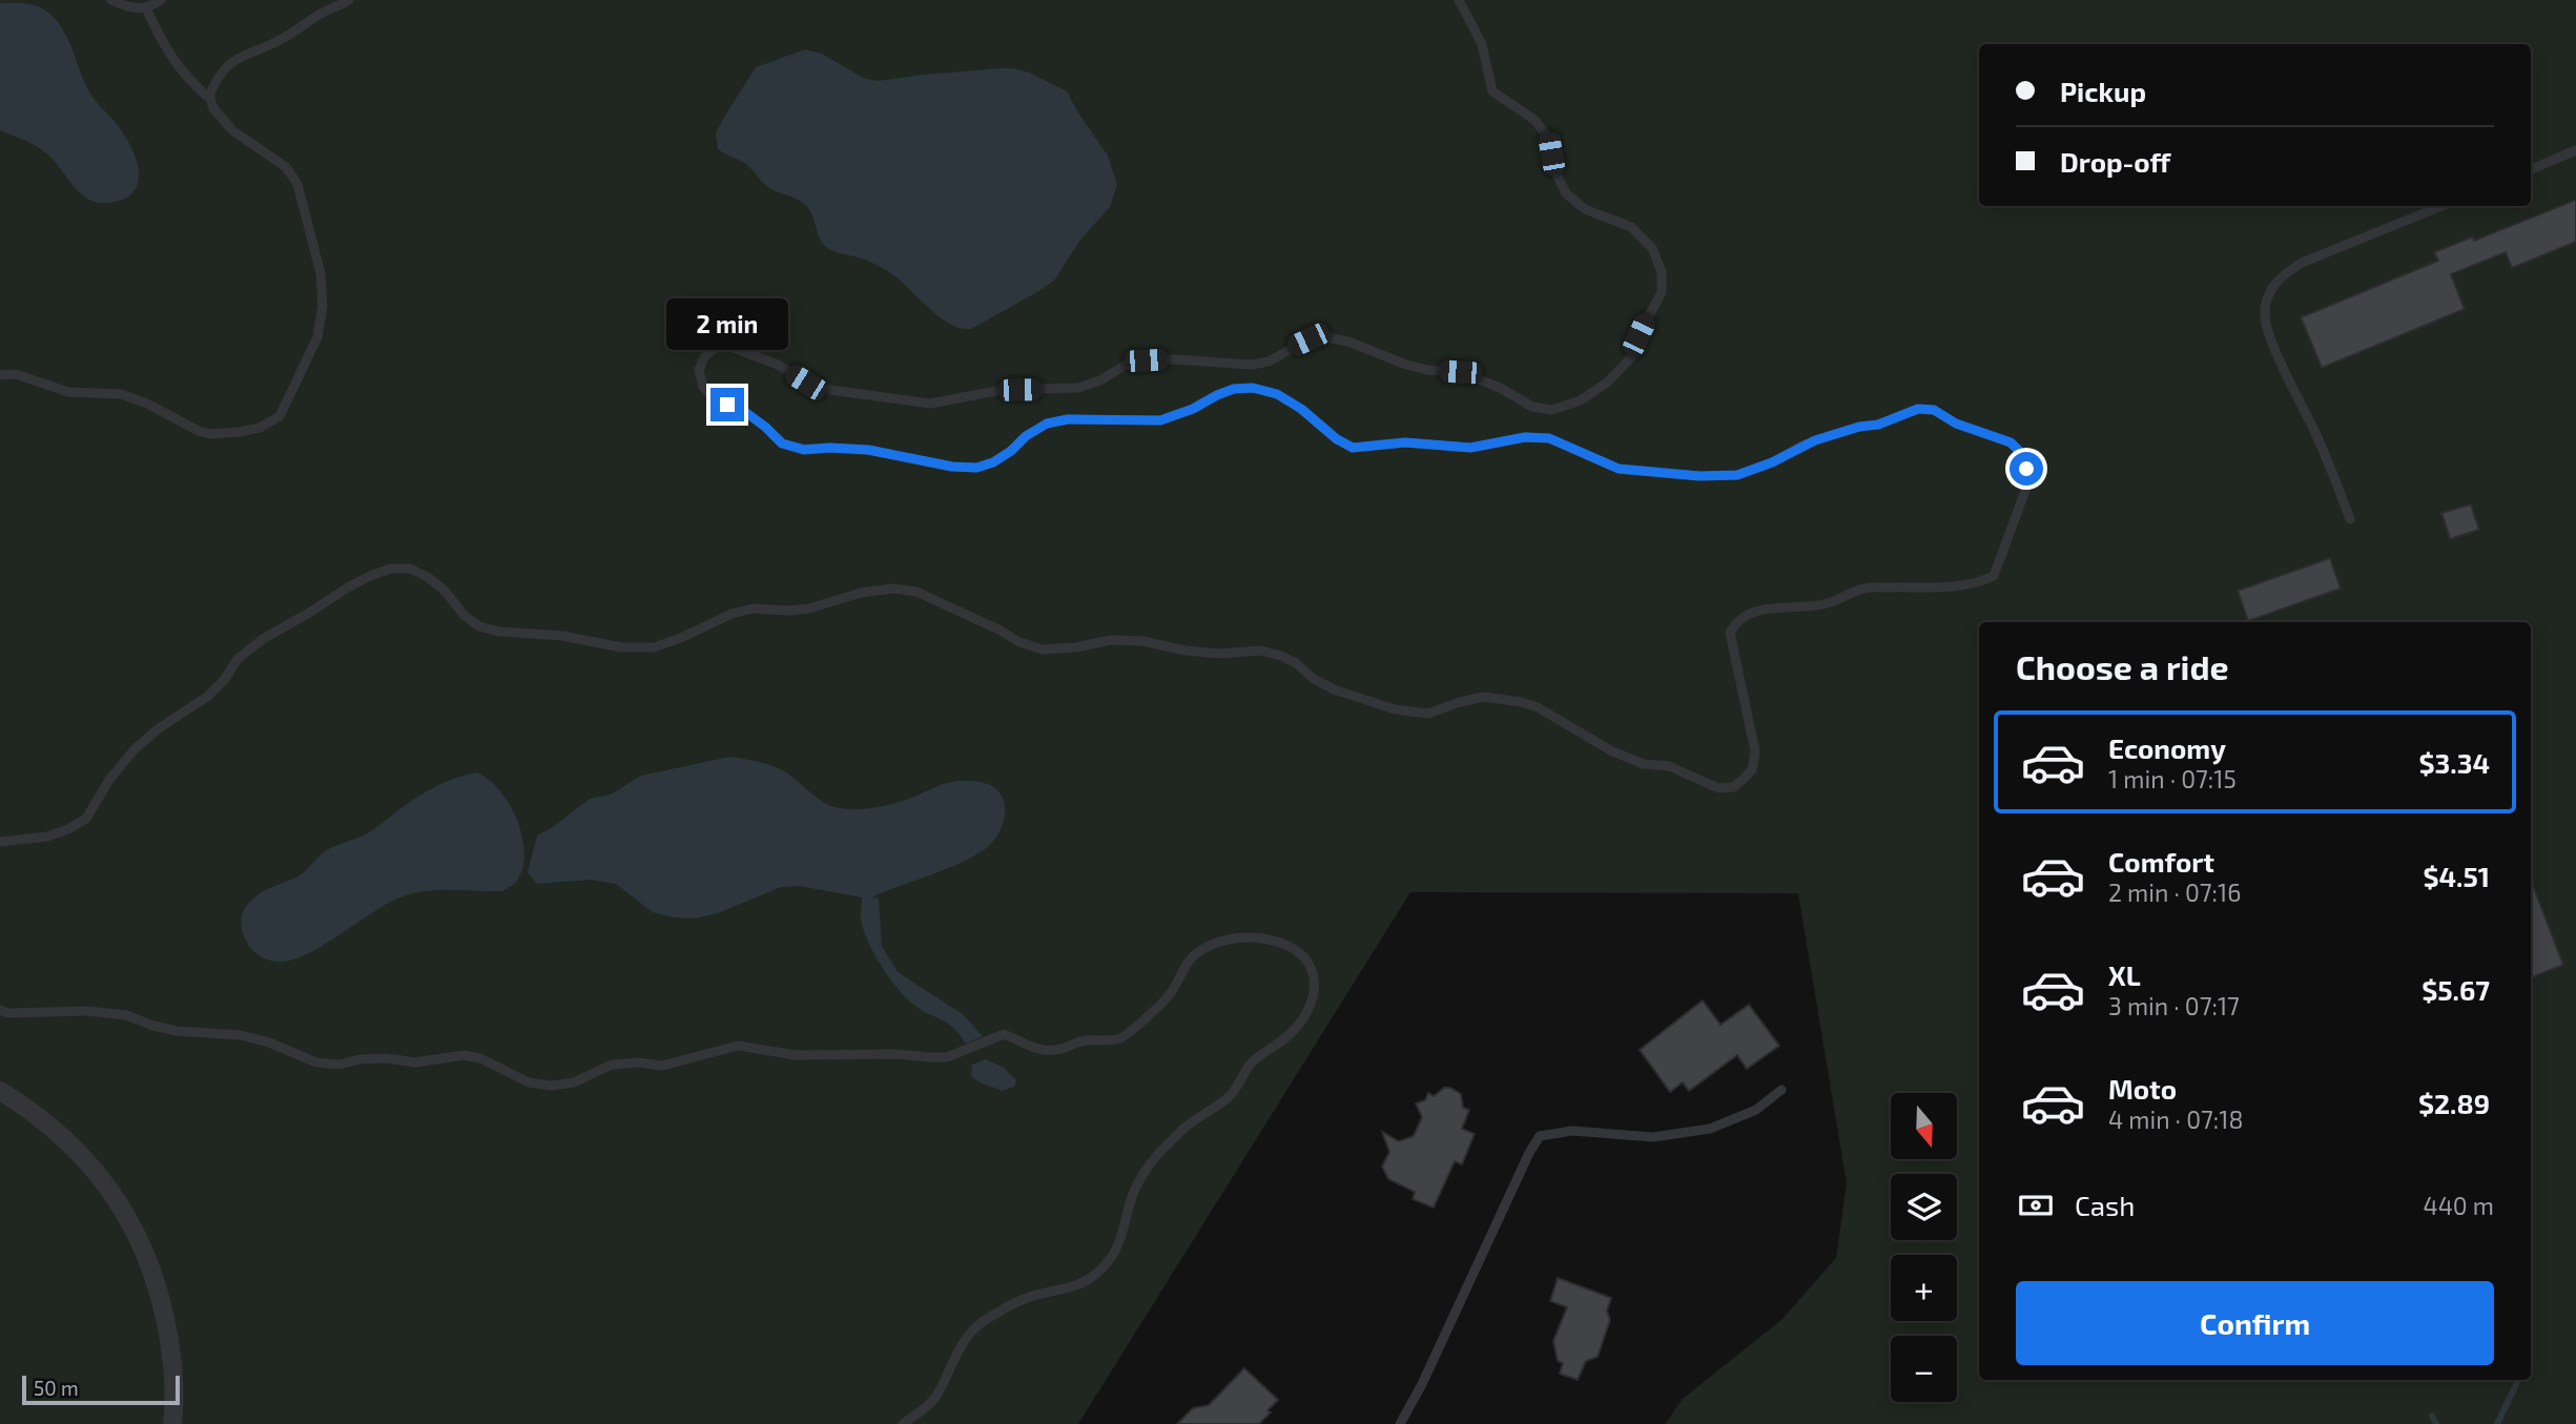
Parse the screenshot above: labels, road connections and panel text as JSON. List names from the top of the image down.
{
  "scale_bar": "50 m",
  "north": "bottom",
  "page": {
    "banner": ["Pickup", "Drop-off"],
    "bubble": "2 min",
    "heading": "Choose a ride",
    "list": [
      {
        "name": "Economy",
        "note": "1 min · 07:15",
        "value": "$3.34"
      },
      {
        "name": "Comfort",
        "note": "2 min · 07:16",
        "value": "$4.51"
      },
      {
        "name": "XL",
        "note": "3 min · 07:17",
        "value": "$5.67"
      },
      {
        "name": "Moto",
        "note": "4 min · 07:18",
        "value": "$2.89"
      }
    ],
    "map_buttons": ["+", "−"],
    "pay": ["Cash", "440 m"],
    "buttons": "Confirm",
    "scale": "50 m"
  }
}
